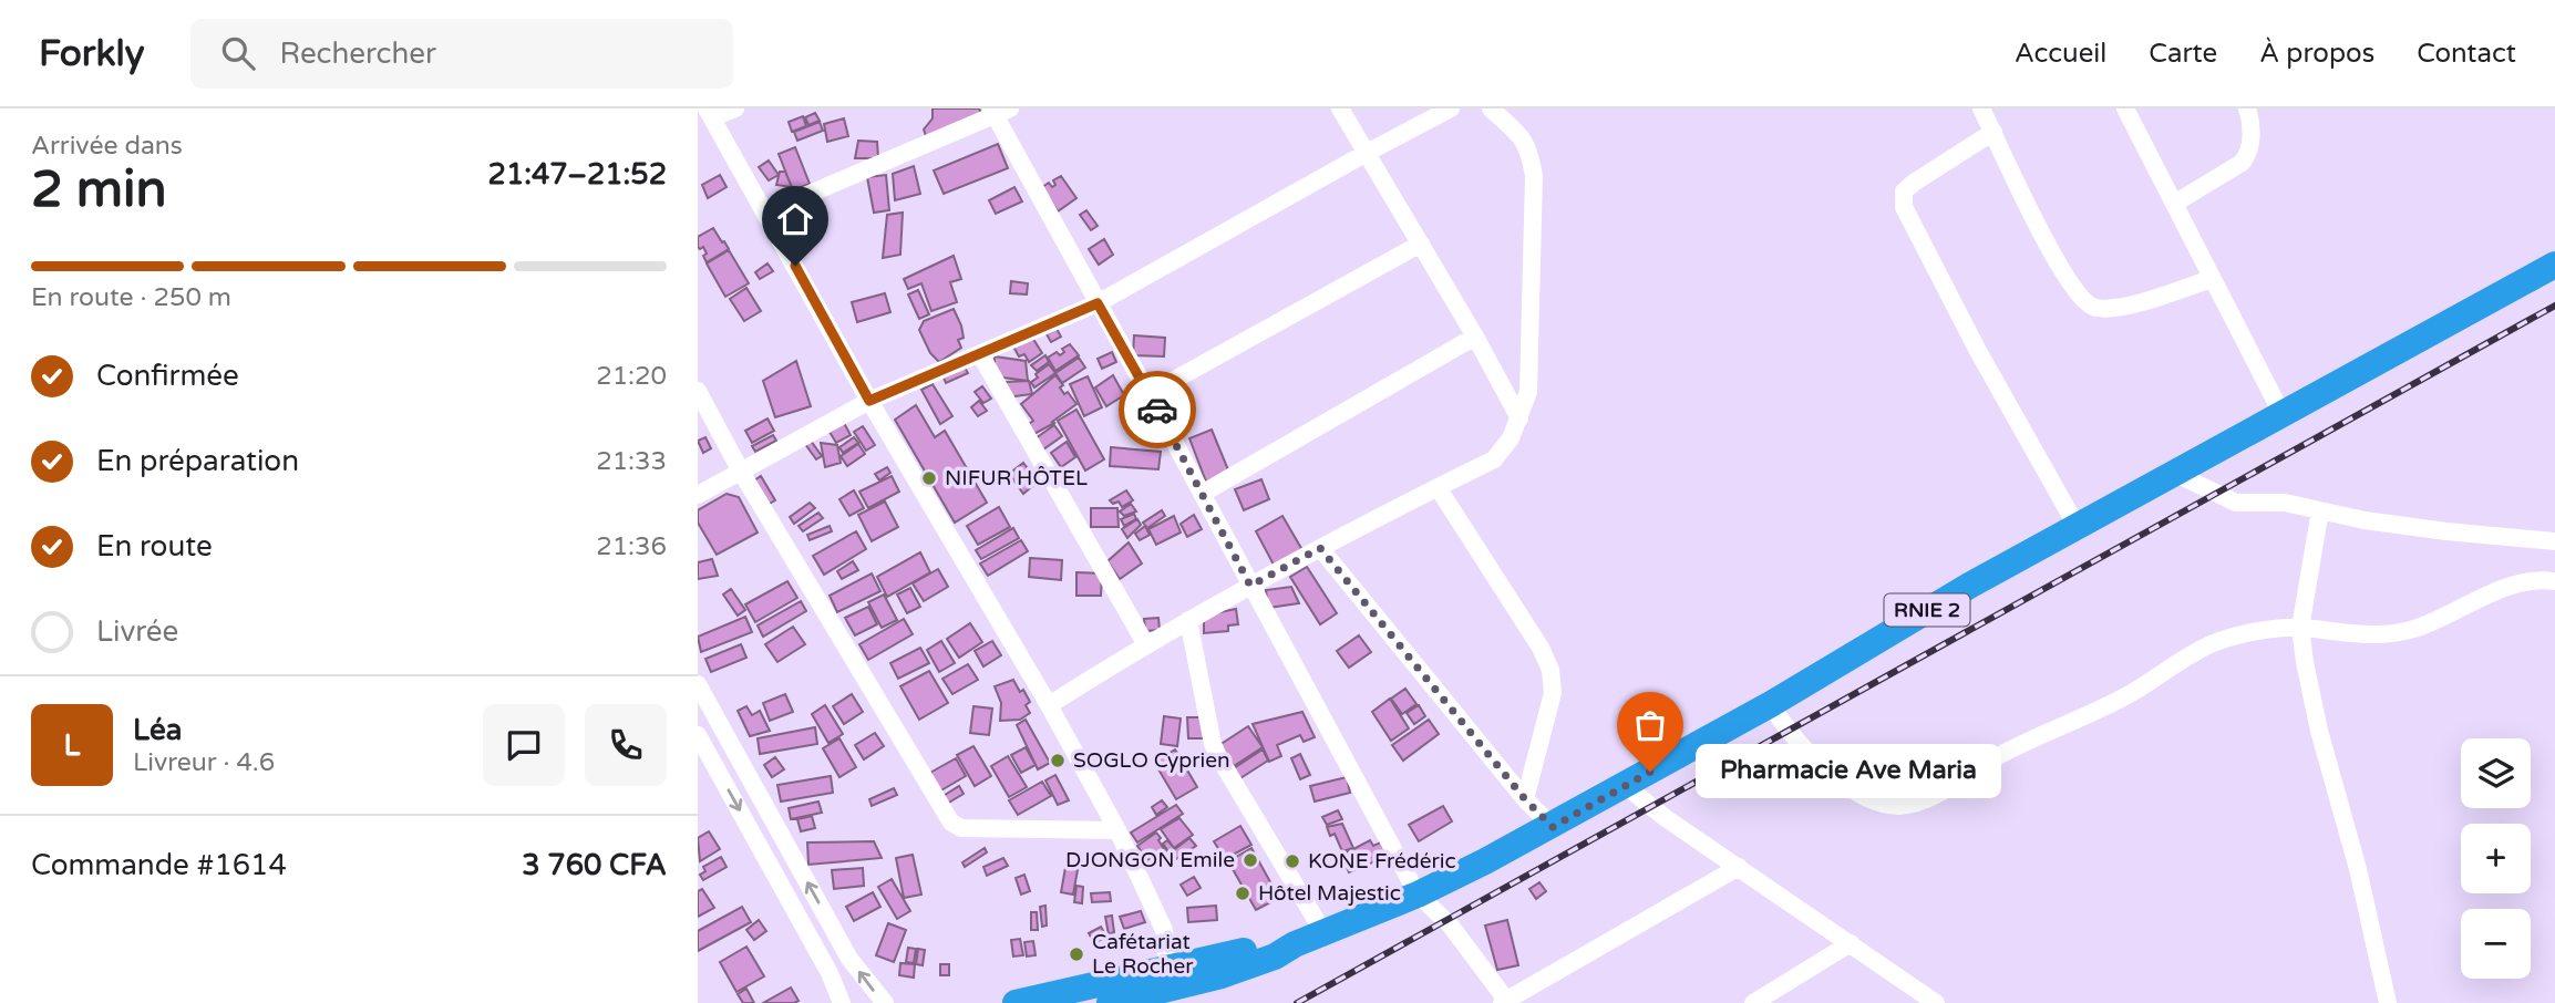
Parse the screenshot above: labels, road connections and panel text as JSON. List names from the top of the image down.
{
  "streets": {
    "highway": ["RNIE 2"]
  },
  "places": [
    "NIFUR HÔTEL",
    "SOGLO Cyprien",
    "Pharmacie Ave Maria",
    "DJONGON Emile",
    "KONE Frédéric",
    "Hôtel Majestic",
    "Cafétariat Le Rocher"
  ],
  "page": {
    "header": "Forkly",
    "search": "Rechercher",
    "nav": [
      "Accueil",
      "Carte",
      "À propos",
      "Contact"
    ],
    "heading": ["2 min", "Arrivée dans", "21:47–21:52"],
    "panel": [
      "Léa",
      "Livreur · 4.6",
      "Commande #1614",
      "3 760 CFA"
    ],
    "bar": "En route · 250 m",
    "list": [
      ["Confirmée", "21:20"],
      ["En préparation", "21:33"],
      ["En route", "21:36"],
      "Livrée"
    ],
    "round": "L",
    "map_buttons": ["+", "−"],
    "bubble": "Pharmacie Ave Maria"
  }
}
